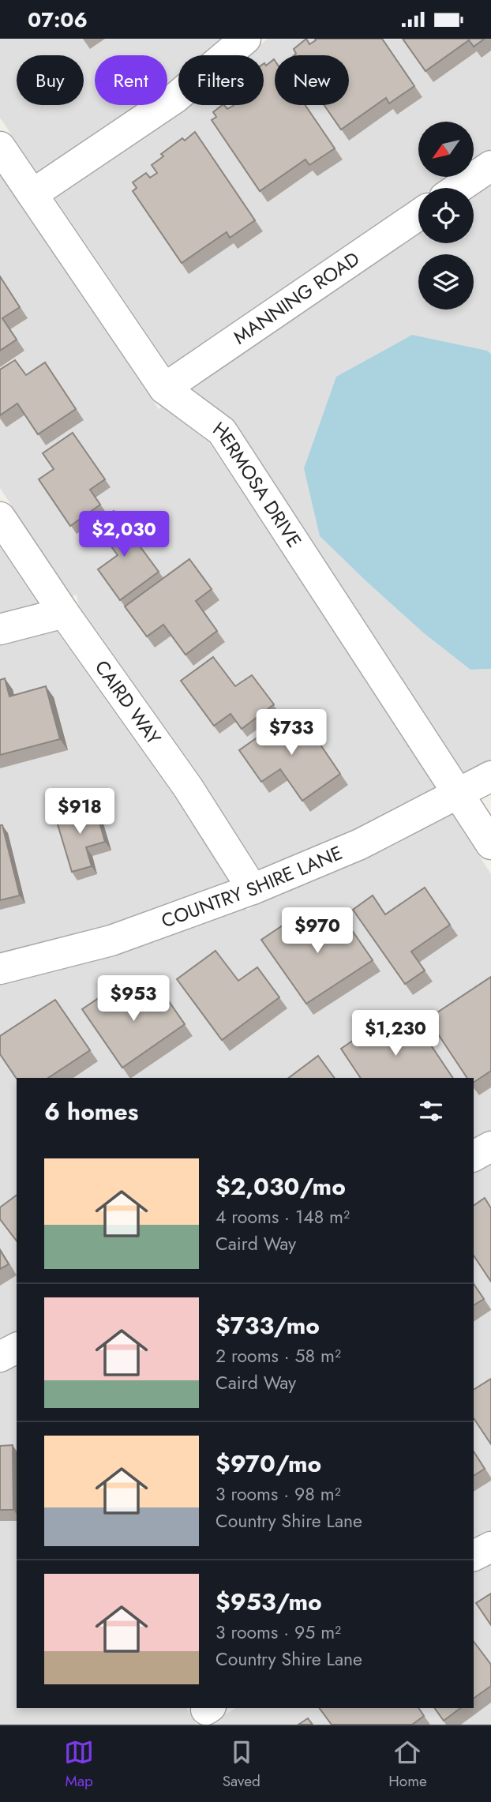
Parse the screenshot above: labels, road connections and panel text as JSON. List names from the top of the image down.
{
  "streets": {
    "street": [
      "MANNING ROAD",
      "HERMOSA DRIVE",
      "CAIRD WAY",
      "COUNTRY SHIRE LANE"
    ]
  },
  "crossings": [
    ["MANNING ROAD", "HERMOSA DRIVE"],
    ["HERMOSA DRIVE", "COUNTRY SHIRE LANE"],
    ["CAIRD WAY", "COUNTRY SHIRE LANE"]
  ],
  "north": "bottom left",
  "page": {
    "status": "07:06",
    "chip": [
      "Buy",
      "Rent",
      "Filters",
      "New"
    ],
    "price": [
      "$2,030",
      "$733",
      "$918",
      "$970",
      "$953",
      "$1,230"
    ],
    "heading": "6 homes",
    "list": [
      {
        "name": "$2,030/mo",
        "note": "4 rooms · 148 m² · Caird Way"
      },
      {
        "name": "$733/mo",
        "note": "2 rooms · 58 m² · Caird Way"
      },
      {
        "name": "$970/mo",
        "note": "3 rooms · 98 m² · Country Shire Lane"
      },
      {
        "name": "$953/mo",
        "note": "3 rooms · 95 m² · Country Shire Lane"
      }
    ],
    "tabs": ["Map", "Saved", "Home"]
  }
}
